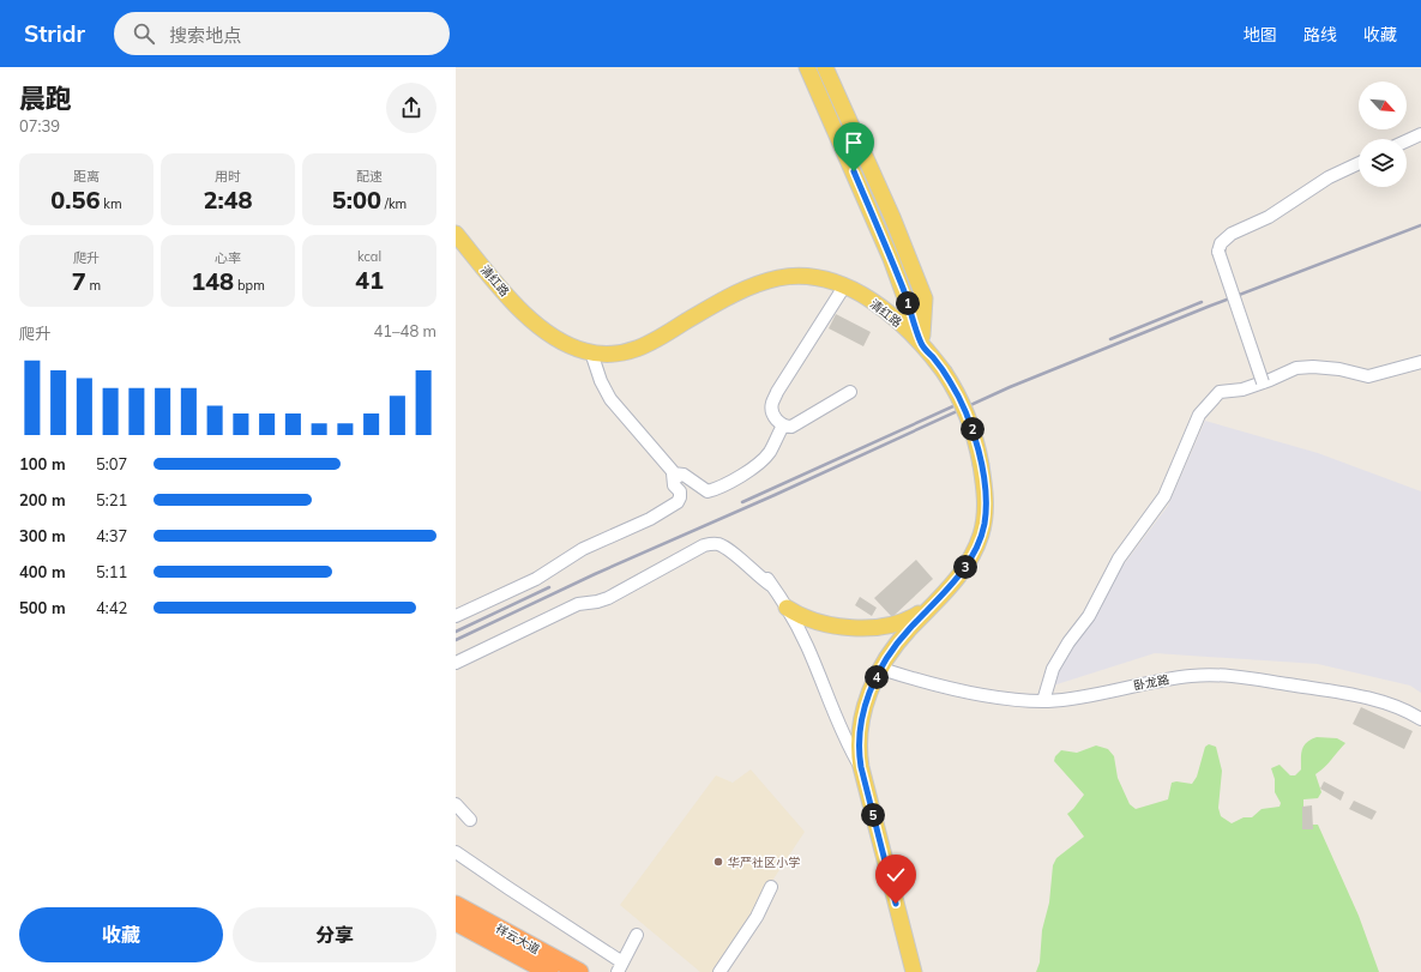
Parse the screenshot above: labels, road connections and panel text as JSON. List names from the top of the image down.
{
  "streets": {
    "highway": ["祥云大道"],
    "main road": ["清红路"],
    "street": ["卧龙路"]
  },
  "crossings": [
    ["清红路", "卧龙路"]
  ],
  "places": ["华严社区小学"],
  "north": "bottom right",
  "page": {
    "header": "Stridr",
    "search": "搜索地点",
    "nav": ["地图", "路线", "收藏"],
    "heading": ["晨跑", "07:39"],
    "stats": [
      ["距离", "0.56 km"],
      ["用时", "2:48"],
      ["配速", "5:00 /km"],
      ["爬升", "7 m"],
      ["心率", "148 bpm"],
      ["kcal", "41"]
    ],
    "pins": [
      "1",
      "2",
      "3",
      "4",
      "5"
    ],
    "chart": ["爬升", "41–48 m"],
    "list": [
      {
        "name": "100 m",
        "note": "5:07"
      },
      {
        "name": "200 m",
        "note": "5:21"
      },
      {
        "name": "300 m",
        "note": "4:37"
      },
      {
        "name": "400 m",
        "note": "5:11"
      },
      {
        "name": "500 m",
        "note": "4:42"
      }
    ],
    "buttons": ["收藏", "分享"]
  }
}
